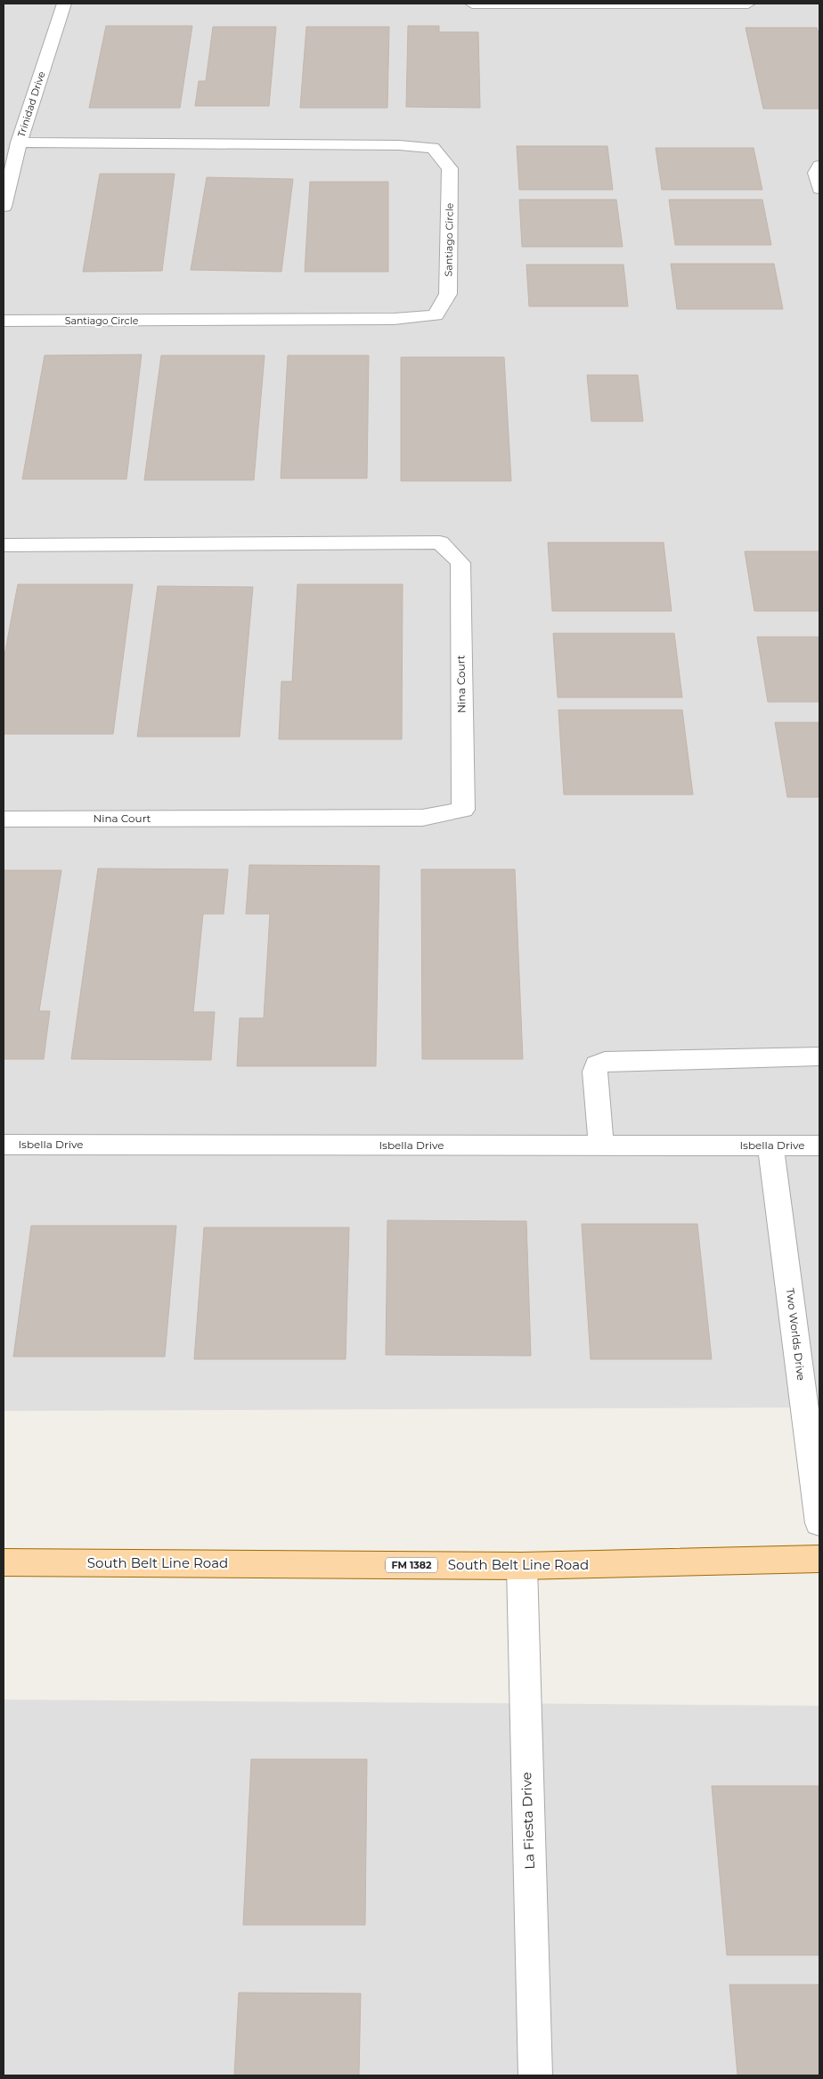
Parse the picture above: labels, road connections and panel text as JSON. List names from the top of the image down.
{
  "streets": {
    "main road": ["South Belt Line Road", "FM 1382"],
    "street": [
      "Trinidad Drive",
      "Santiago Circle",
      "Nina Court",
      "Isbella Drive",
      "Two Worlds Drive",
      "La Fiesta Drive"
    ]
  },
  "crossings": [
    ["Trinidad Drive", "Santiago Circle"],
    ["Isbella Drive", "Two Worlds Drive"],
    ["South Belt Line Road", "La Fiesta Drive"]
  ]
}
